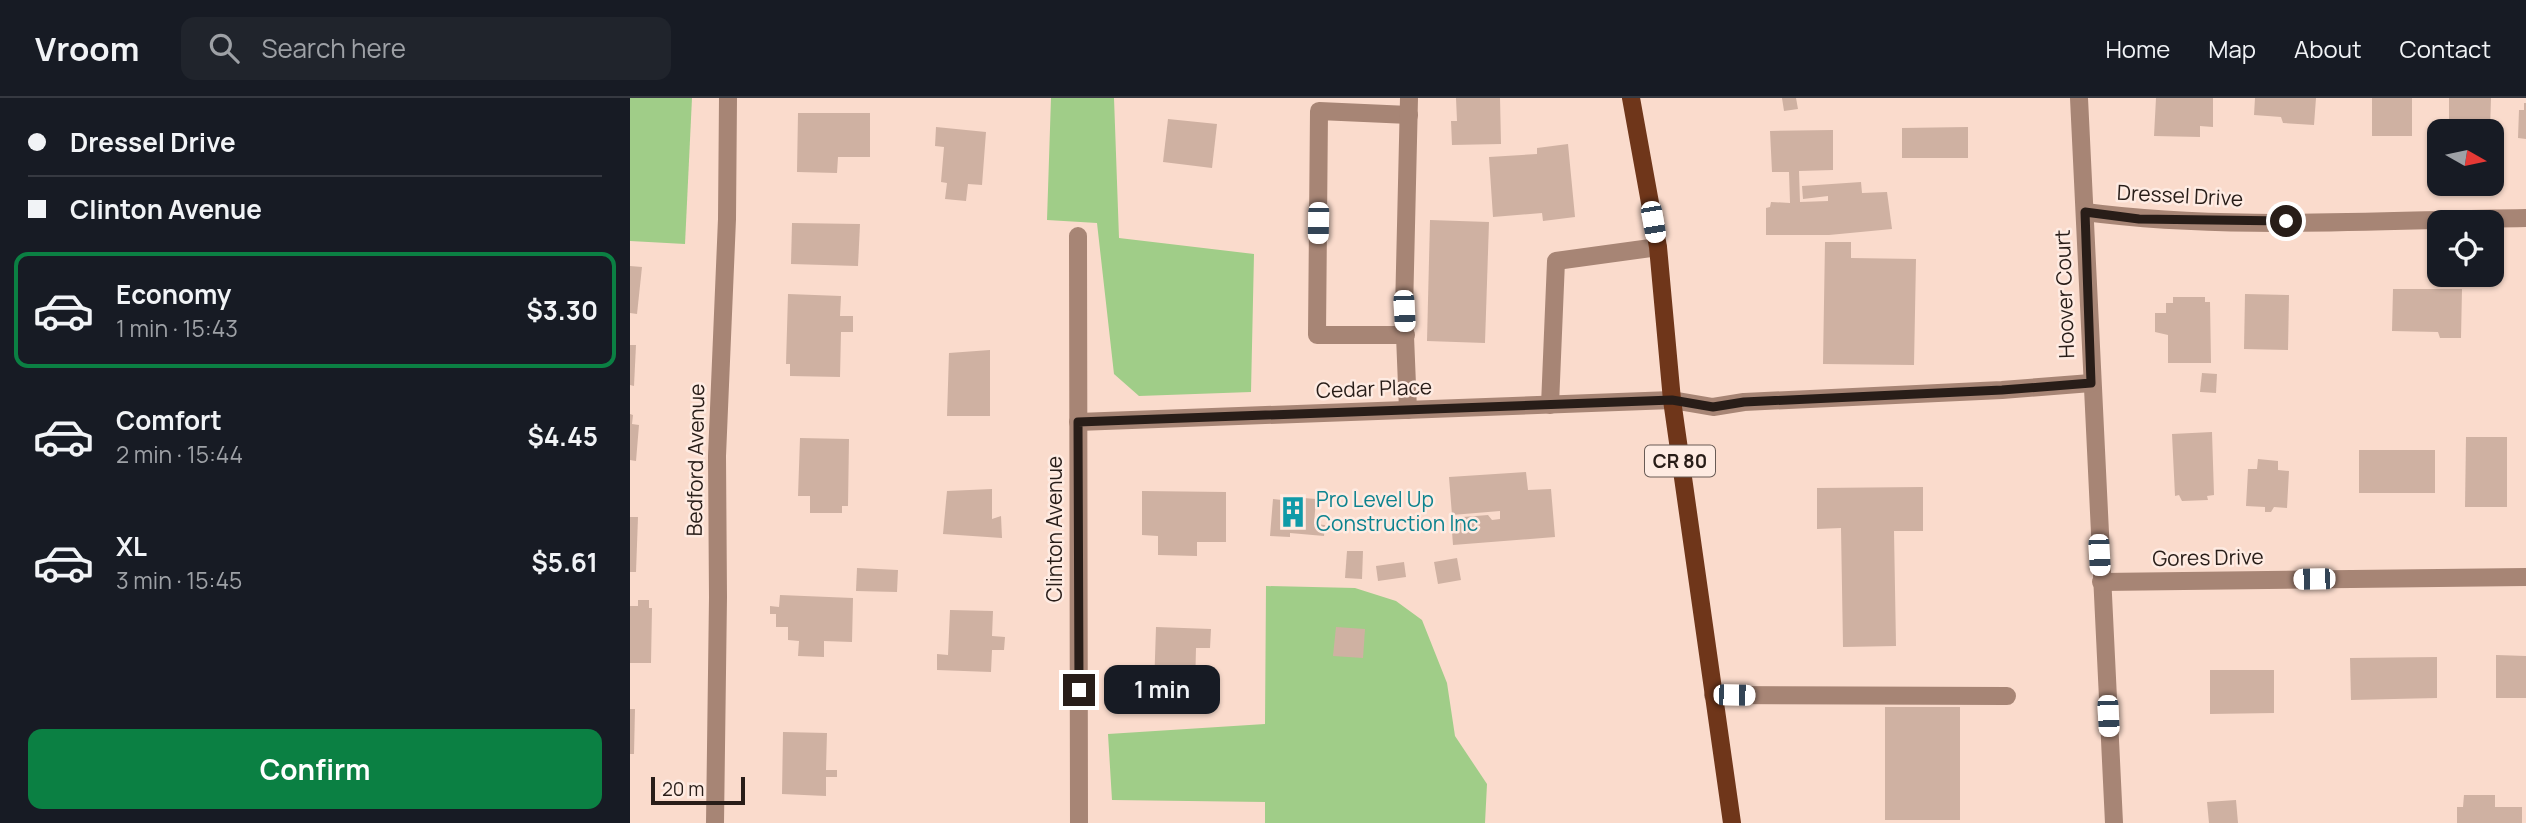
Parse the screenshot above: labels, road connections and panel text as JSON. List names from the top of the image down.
{
  "streets": {
    "main road": ["CR 80"],
    "street": [
      "Dressel Drive",
      "Hoover Court",
      "Cedar Place",
      "Bedford Avenue",
      "Clinton Avenue",
      "Gores Drive"
    ]
  },
  "crossings": [
    ["Dressel Drive", "Hoover Court"],
    ["Hoover Court", "Cedar Place"],
    ["Hoover Court", "Gores Drive"],
    ["Cedar Place", "CR 80"],
    ["Cedar Place", "Clinton Avenue"]
  ],
  "places": {
    "building": ["Pro Level Up Construction Inc"]
  },
  "scale_bar": "20 m",
  "north": "right",
  "page": {
    "header": "Vroom",
    "search": "Search here",
    "nav": [
      "Home",
      "Map",
      "About",
      "Contact"
    ],
    "banner": ["Dressel Drive", "Clinton Avenue"],
    "list": [
      {
        "name": "Economy",
        "note": "1 min · 15:43",
        "value": "$3.30"
      },
      {
        "name": "Comfort",
        "note": "2 min · 15:44",
        "value": "$4.45"
      },
      {
        "name": "XL",
        "note": "3 min · 15:45",
        "value": "$5.61"
      }
    ],
    "bubble": "1 min",
    "buttons": "Confirm",
    "scale": "20 m"
  }
}
